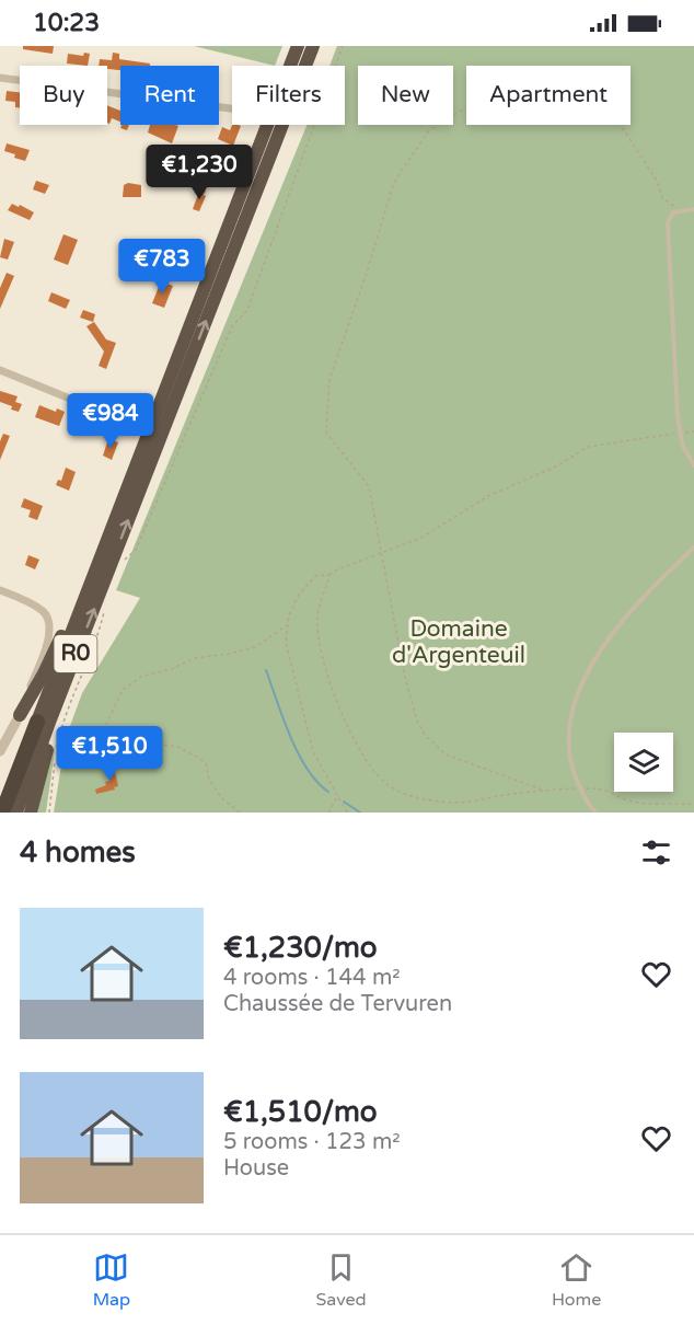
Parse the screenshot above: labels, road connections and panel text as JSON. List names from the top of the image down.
{
  "streets": {
    "highway": ["R0"]
  },
  "parks": ["Domaine d'Argenteuil"],
  "page": {
    "status": "10:23",
    "chip": [
      "Buy",
      "Rent",
      "Filters",
      "New",
      "Apartment"
    ],
    "price": [
      "€1,230",
      "€783",
      "€984",
      "€1,510"
    ],
    "heading": "4 homes",
    "list": [
      {
        "name": "€1,230/mo",
        "note": "4 rooms · 144 m² · Chaussée de Tervuren"
      },
      {
        "name": "€1,510/mo",
        "note": "5 rooms · 123 m² · House"
      }
    ],
    "tabs": ["Map", "Saved", "Home"]
  }
}
